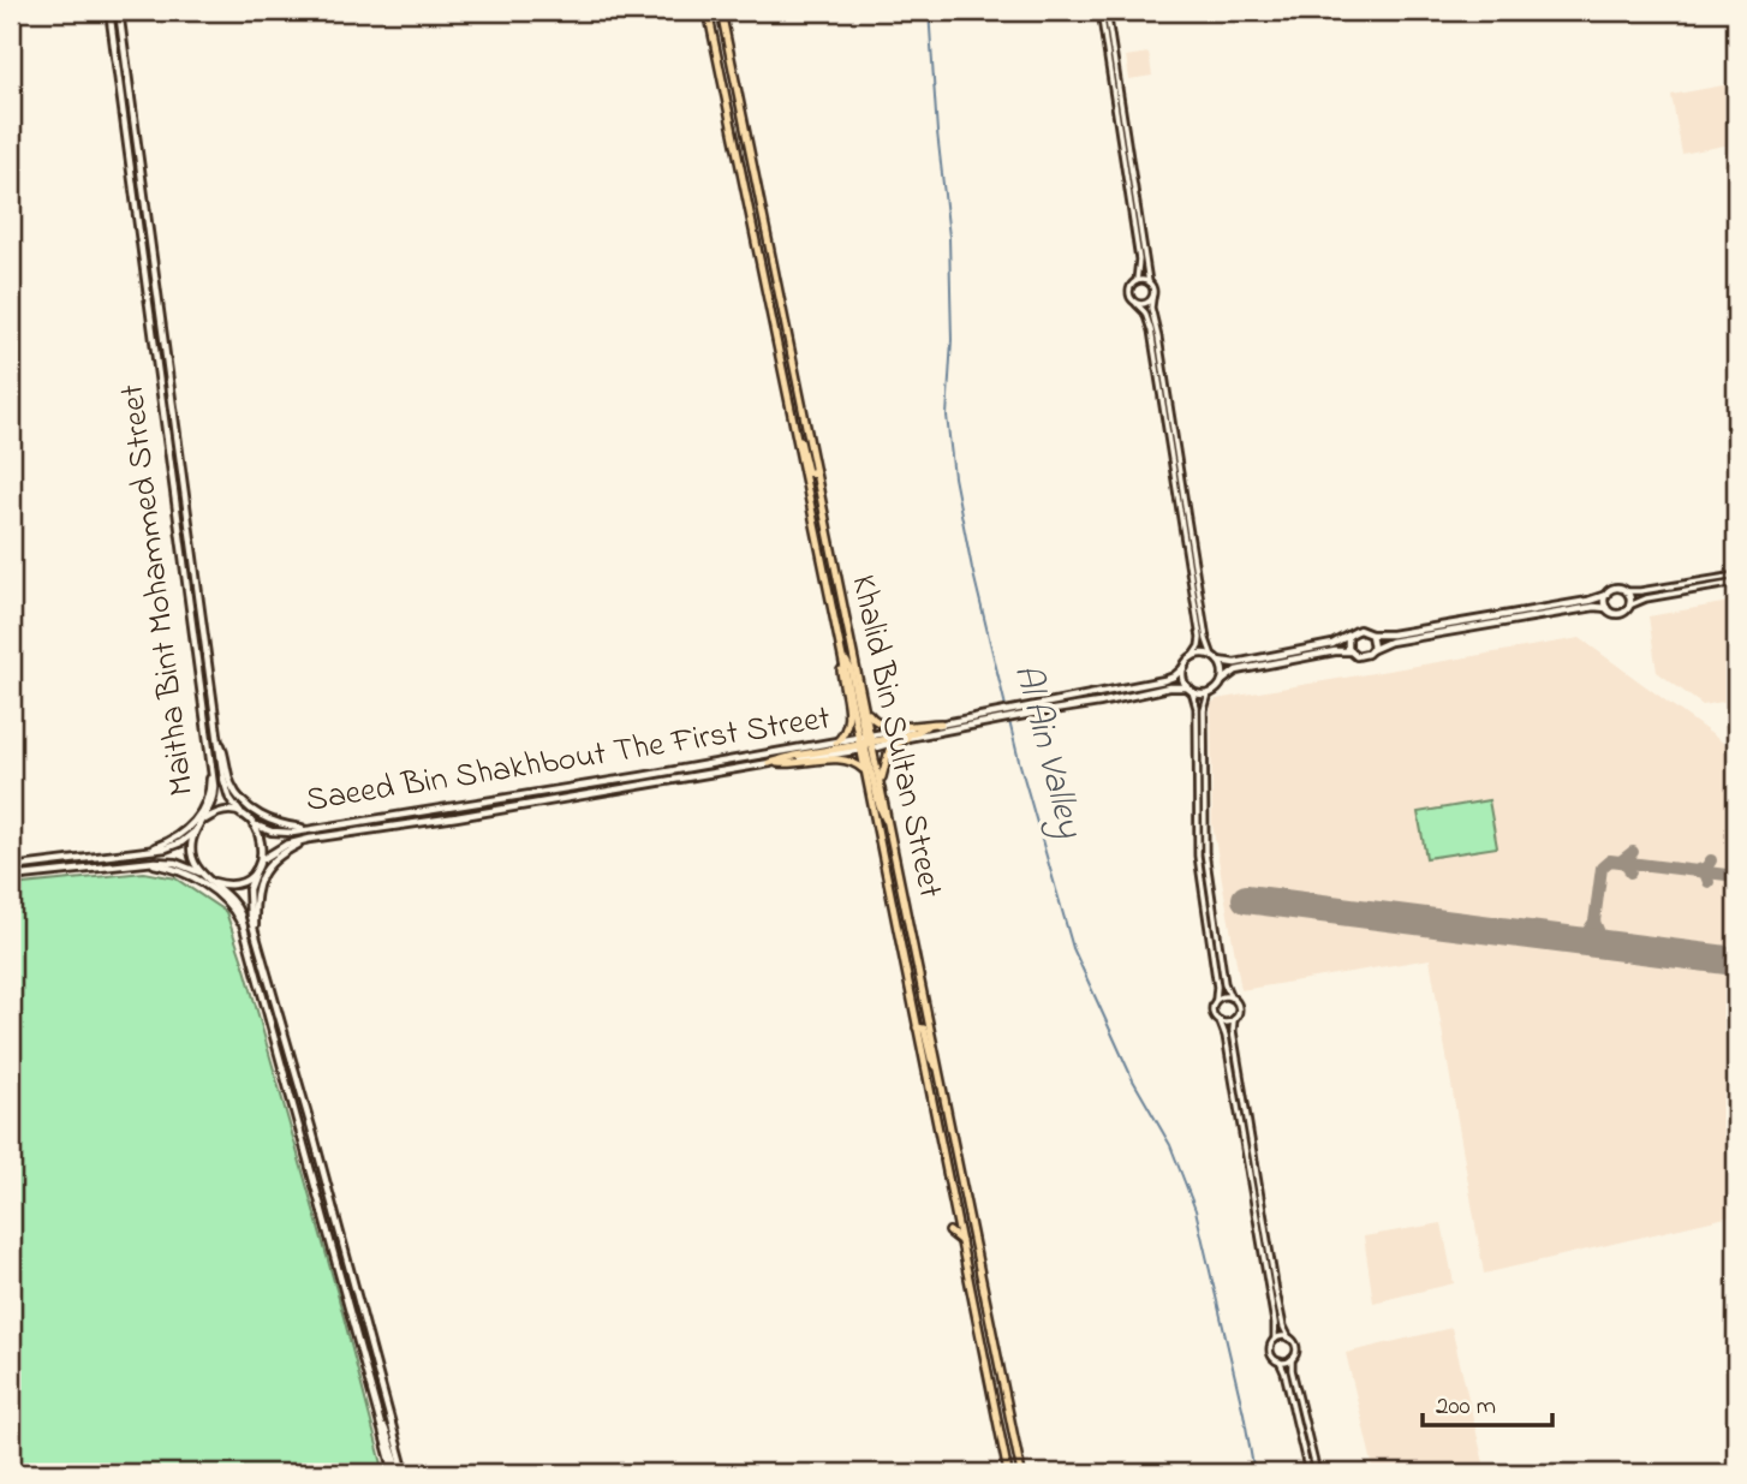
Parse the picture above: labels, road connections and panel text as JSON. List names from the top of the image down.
{
  "streets": {
    "main road": ["Maitha Bint Mohammed Street", "Khalid Bin Sultan Street", "Saeed Bin Shakhbout The First Street"]
  },
  "crossings": [
    ["Maitha Bint Mohammed Street", "Saeed Bin Shakhbout The First Street"],
    ["Khalid Bin Sultan Street", "Saeed Bin Shakhbout The First Street"]
  ],
  "water": ["Al Ain Valley"],
  "scale_bar": "200 m"
}
